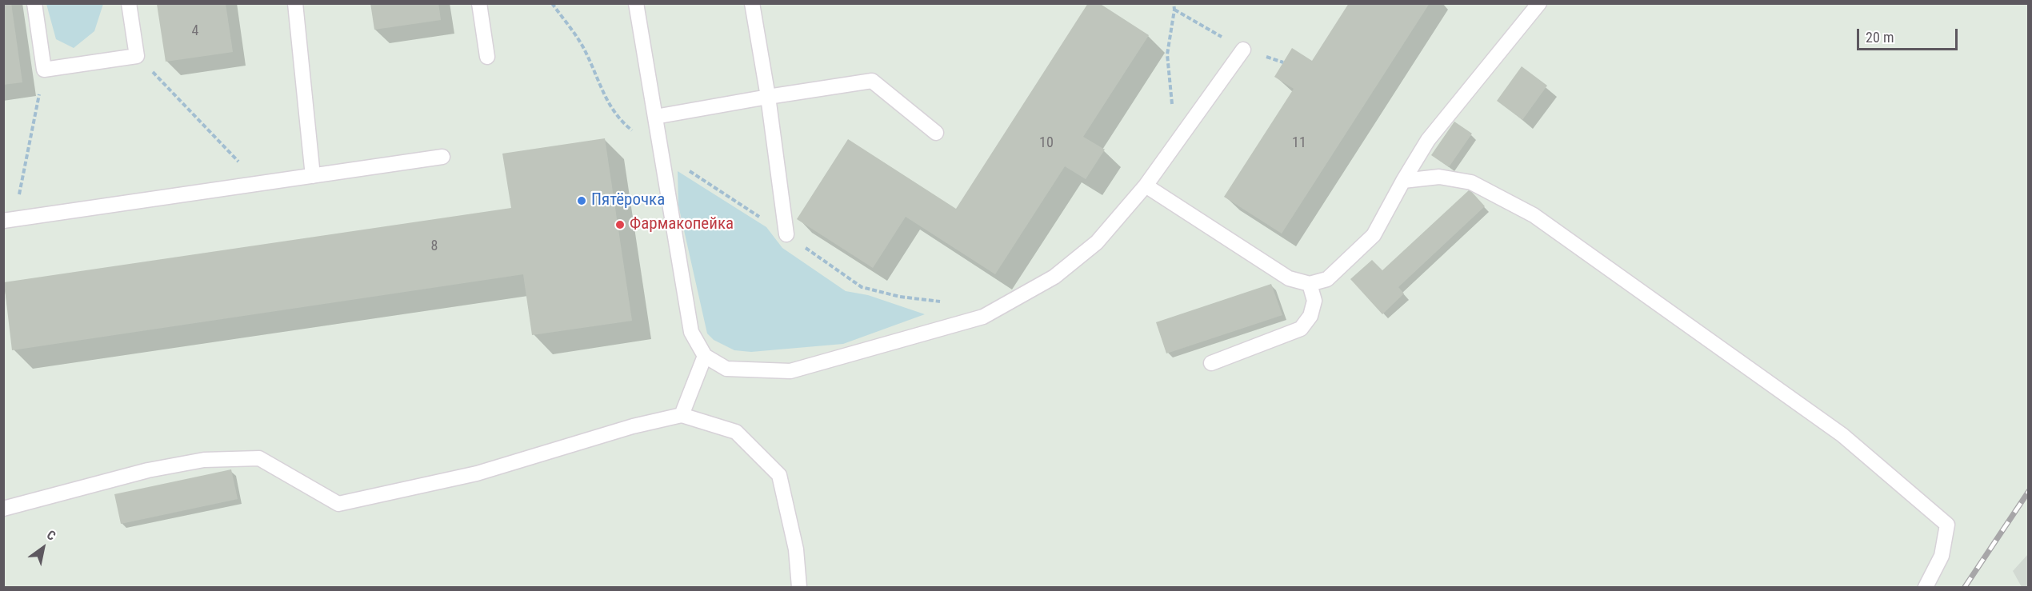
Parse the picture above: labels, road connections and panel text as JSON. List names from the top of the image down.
{
  "places": ["Пятёрочка", "Фармакопейка"],
  "house_numbers": [
    "4",
    "10",
    "11",
    "8"
  ],
  "scale_bar": "20 m",
  "north": "top right"
}
